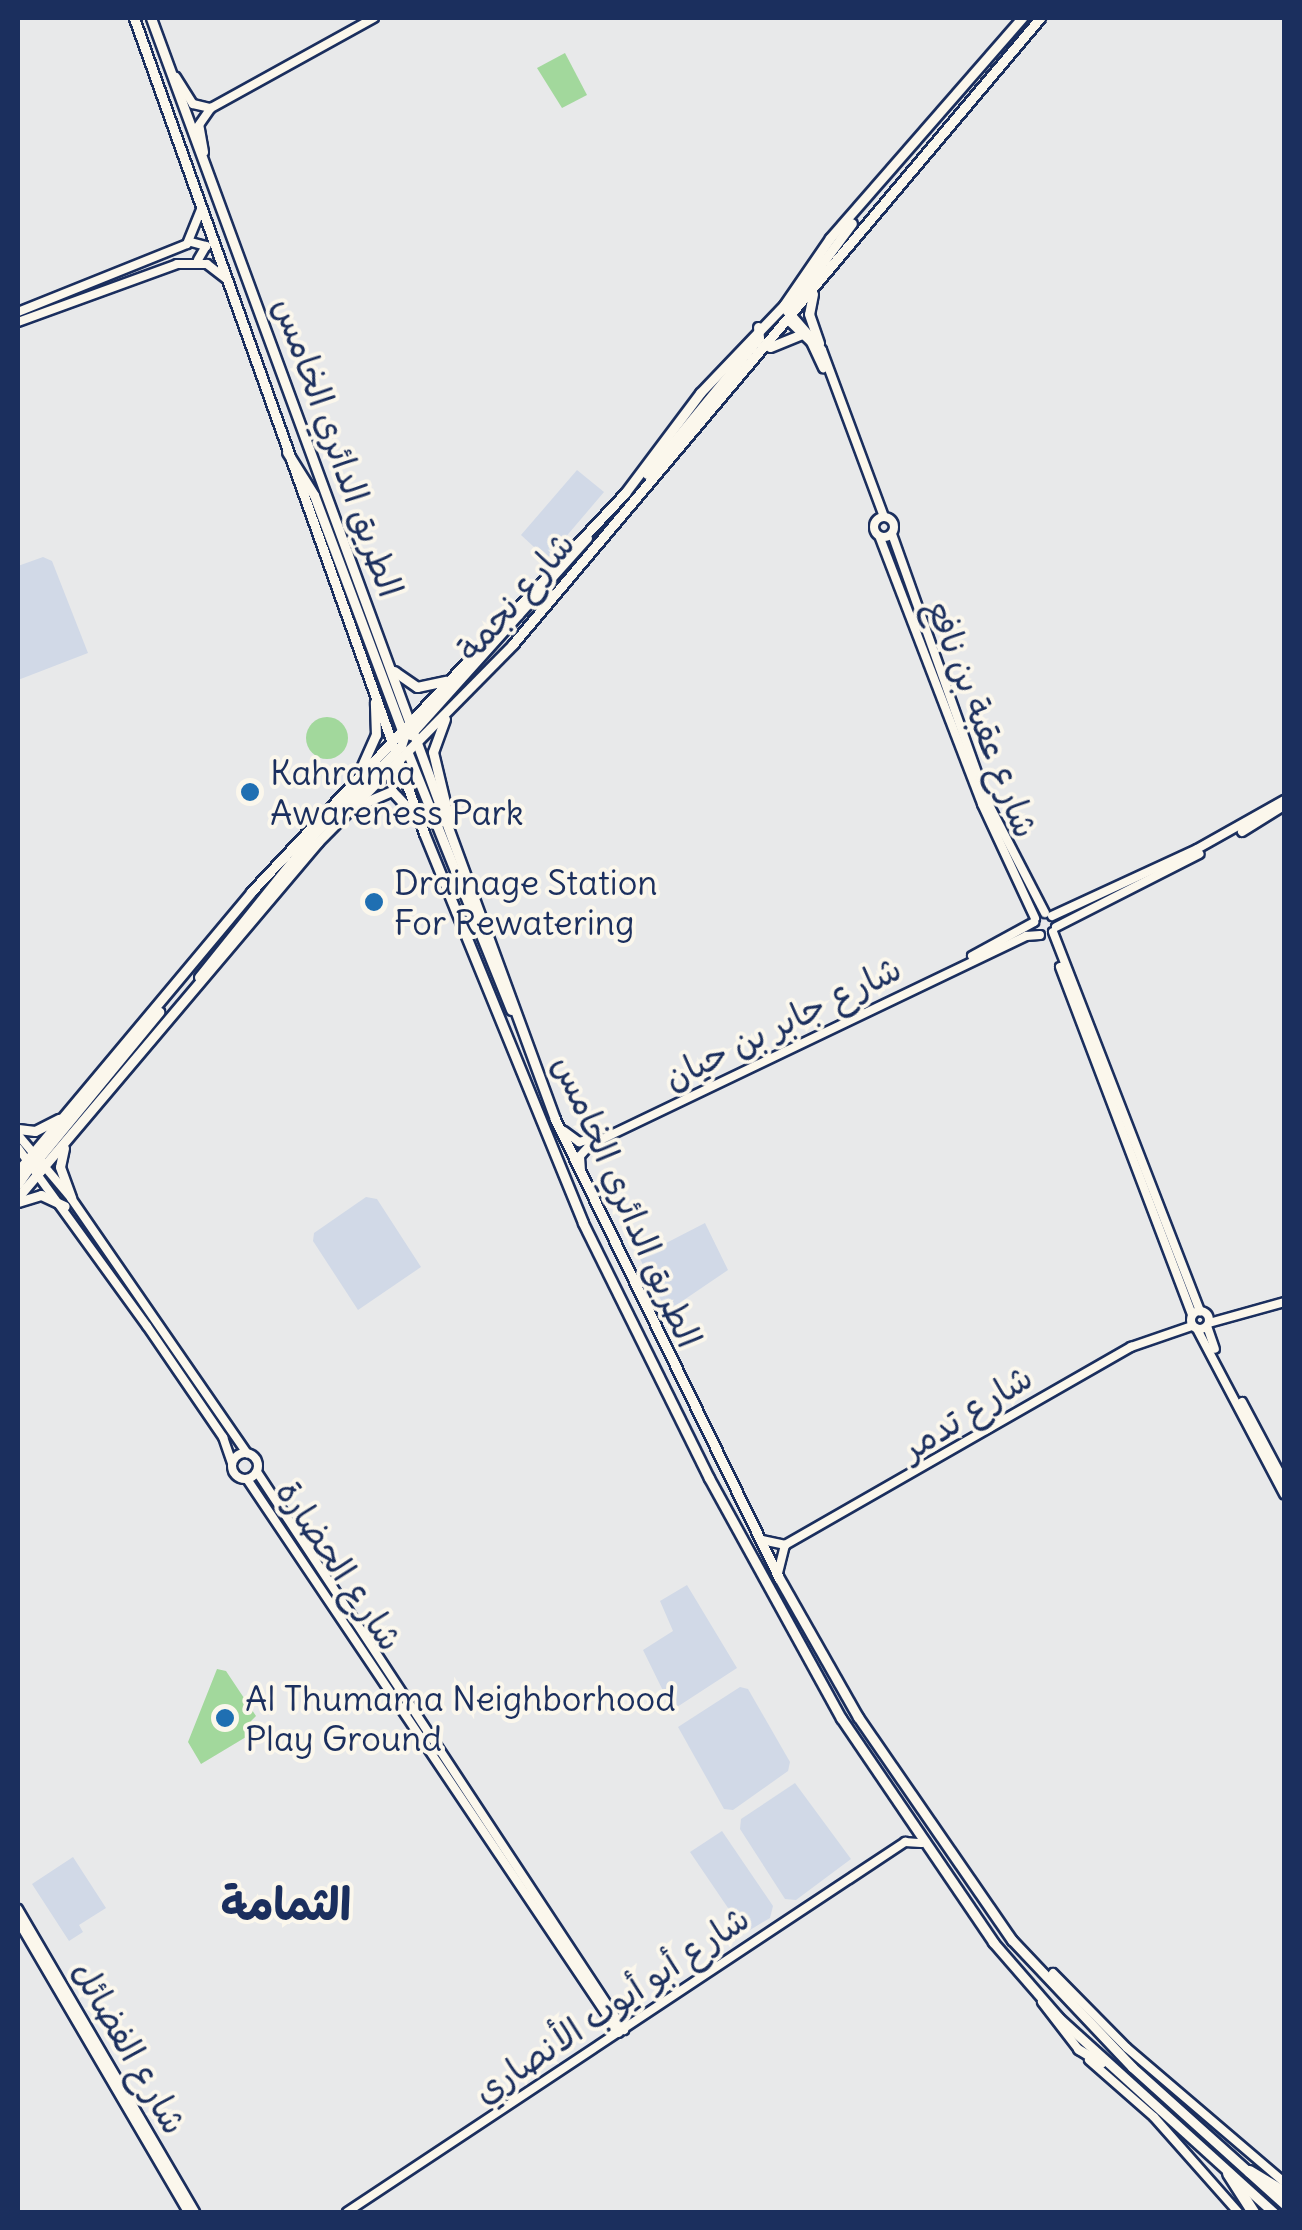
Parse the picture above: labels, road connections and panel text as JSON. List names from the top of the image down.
{
  "streets": {
    "main road": ["الطريق الدائري الخامس", "شارع نجمة"],
    "street": [
      "شارع عقبة بن نافع",
      "شارع جابر بن حيان",
      "شارع تدمر",
      "شارع الحضارة",
      "شارع أبو أيوب الأنصاري",
      "شارع الفضائل"
    ]
  },
  "crossings": [
    ["الطريق الدائري الخامس", "شارع نجمة"],
    ["الطريق الدائري الخامس", "شارع جابر بن حيان"],
    ["شارع نجمة", "شارع الحضارة"],
    ["شارع عقبة بن نافع", "شارع جابر بن حيان"],
    ["شارع الحضارة", "شارع أبو أيوب الأنصاري"]
  ],
  "districts": ["الثمامة"],
  "places": ["Kahrama Awareness Park", "Drainage Station For Rewatering", "Al Thumama Neighborhood Play Ground"]
}
